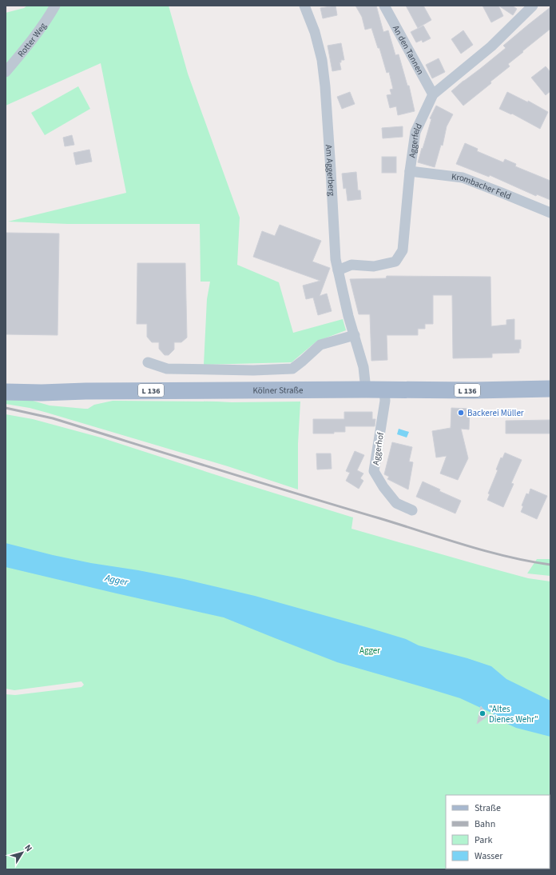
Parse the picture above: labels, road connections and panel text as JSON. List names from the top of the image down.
{
  "streets": {
    "main road": ["L 136", "Kölner Straße"],
    "street": [
      "Rotter Weg",
      "An den Tannen",
      "Aggerfeld",
      "Am Aggerberg",
      "Krombacher Feld",
      "Aggerhof"
    ]
  },
  "crossings": [
    ["An den Tannen", "Aggerfeld"],
    ["Aggerfeld", "Am Aggerberg"],
    ["Aggerfeld", "Krombacher Feld"],
    ["Am Aggerberg", "Kölner Straße"],
    ["Kölner Straße", "Aggerhof"]
  ],
  "water": ["Agger"],
  "parks": ["Agger"],
  "places": ["Backerei Müller", "\"Altes Dienes Wehr\""],
  "legend": [
    "Straße",
    "Bahn",
    "Park",
    "Wasser"
  ],
  "north": "top right"
}
